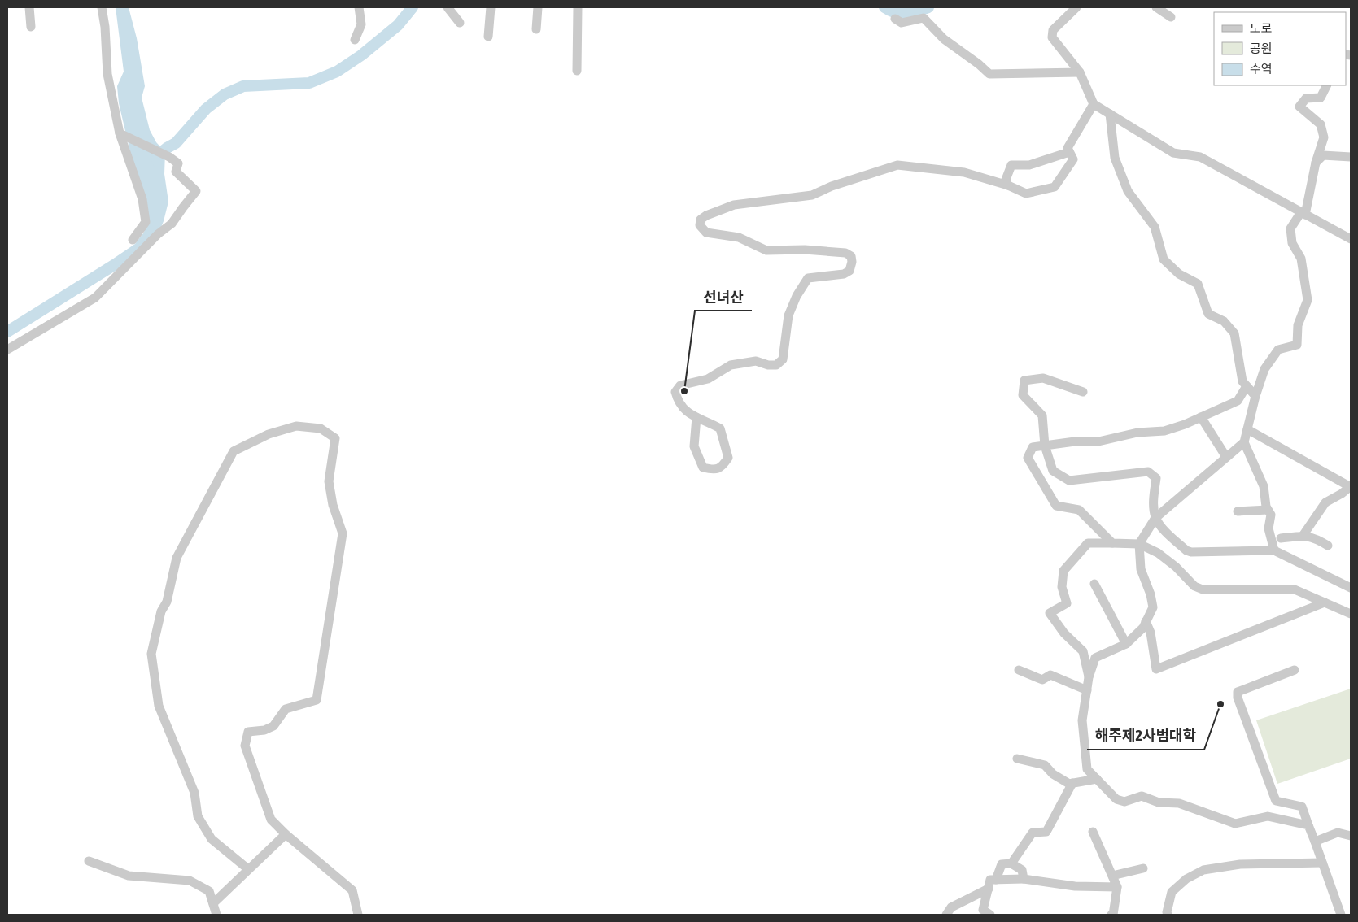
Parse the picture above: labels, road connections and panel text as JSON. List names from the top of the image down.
{
  "places": ["선녀산", "해주제2사범대학"],
  "legend": ["도로", "공원", "수역"]
}
